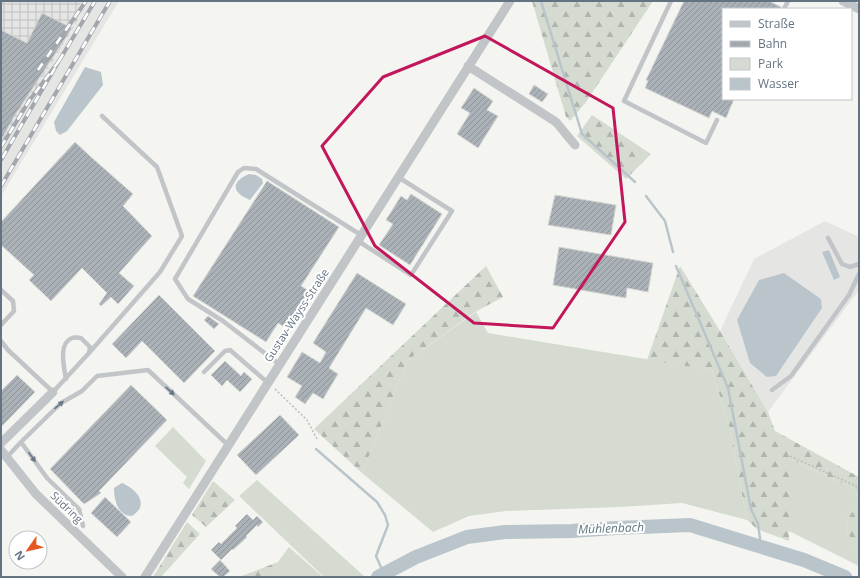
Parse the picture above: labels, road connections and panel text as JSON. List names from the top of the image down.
{
  "streets": {
    "street": ["Gustav-Wayss-Straße", "Südring"]
  },
  "water": ["Mühlenbach"],
  "legend": [
    "Straße",
    "Bahn",
    "Park",
    "Wasser"
  ],
  "north": "bottom left"
}
